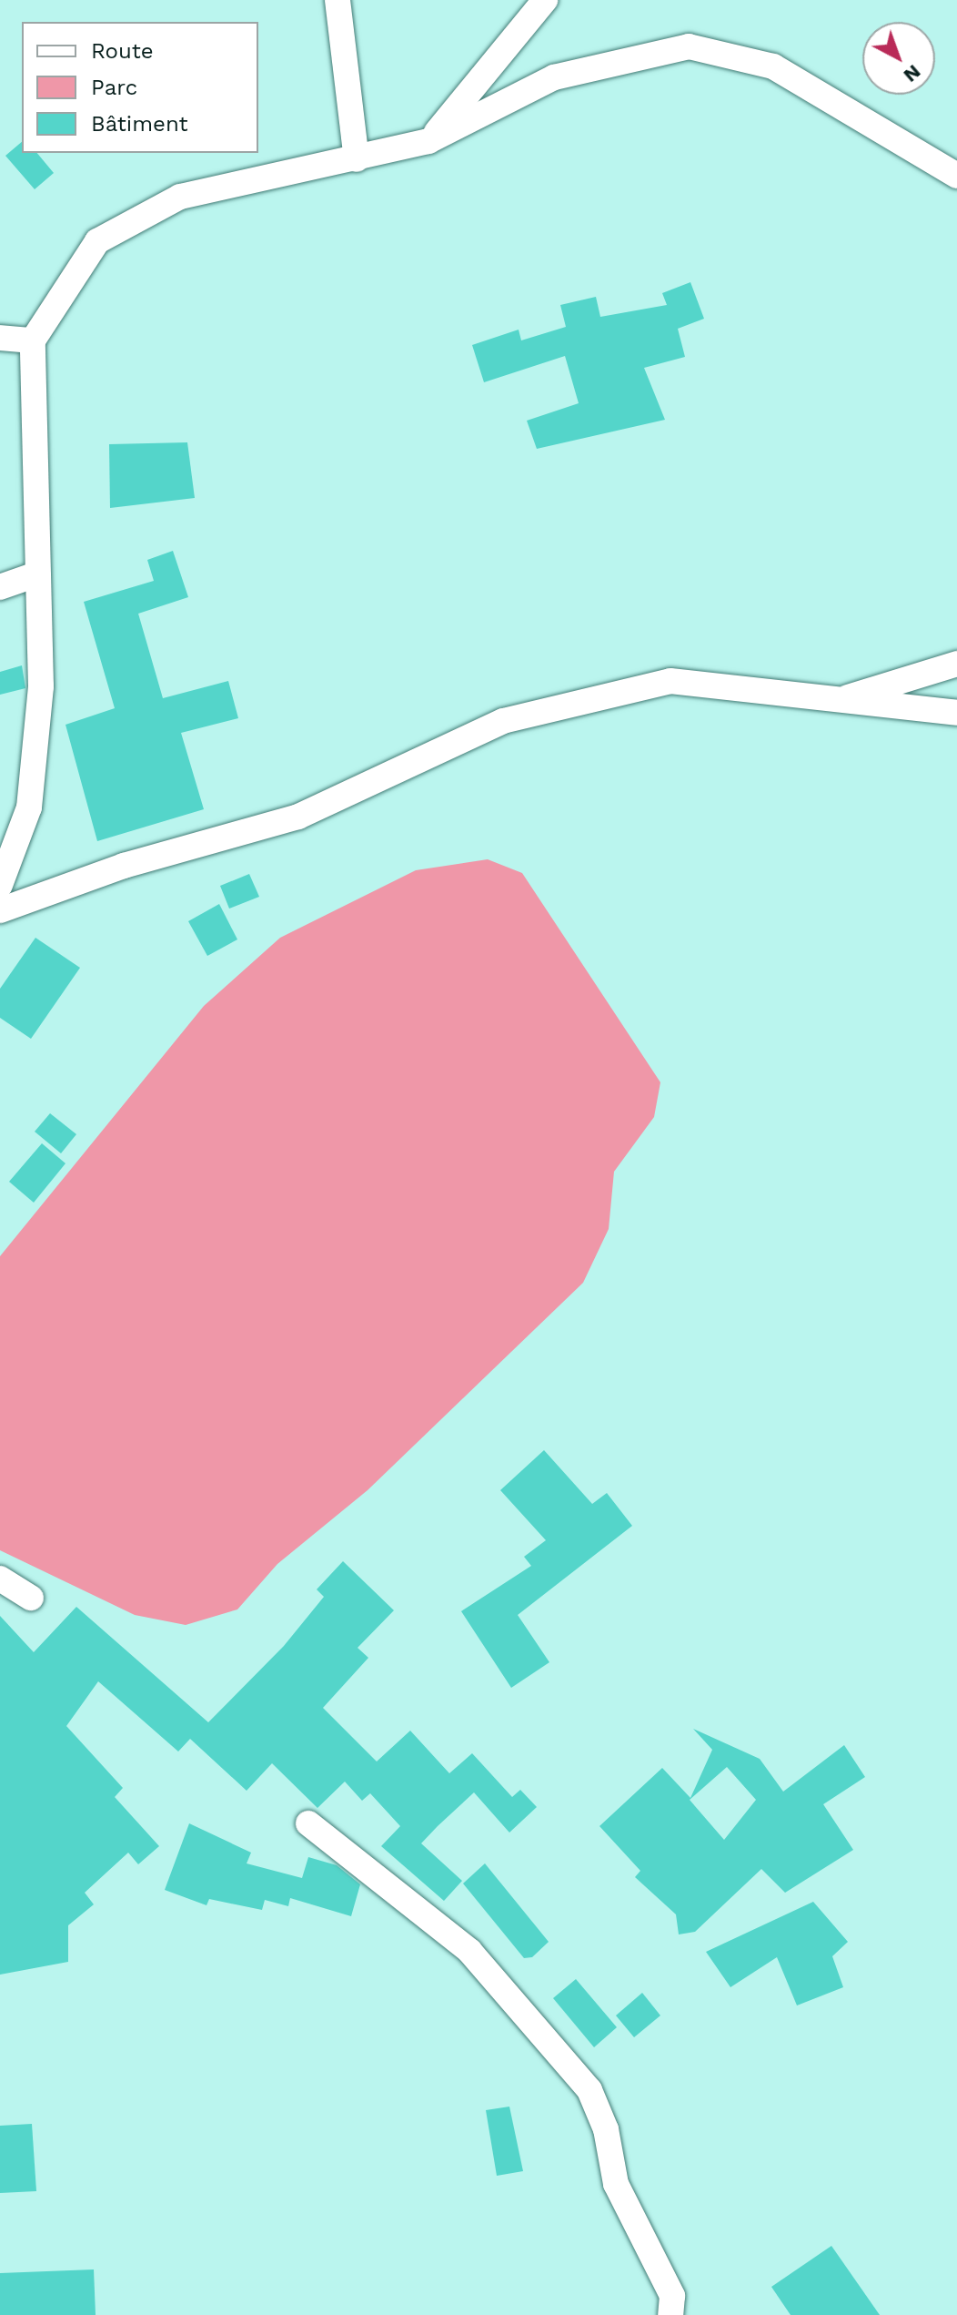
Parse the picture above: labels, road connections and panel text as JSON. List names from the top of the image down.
{
  "legend": ["Route", "Parc", "Bâtiment"],
  "north": "bottom right"
}
